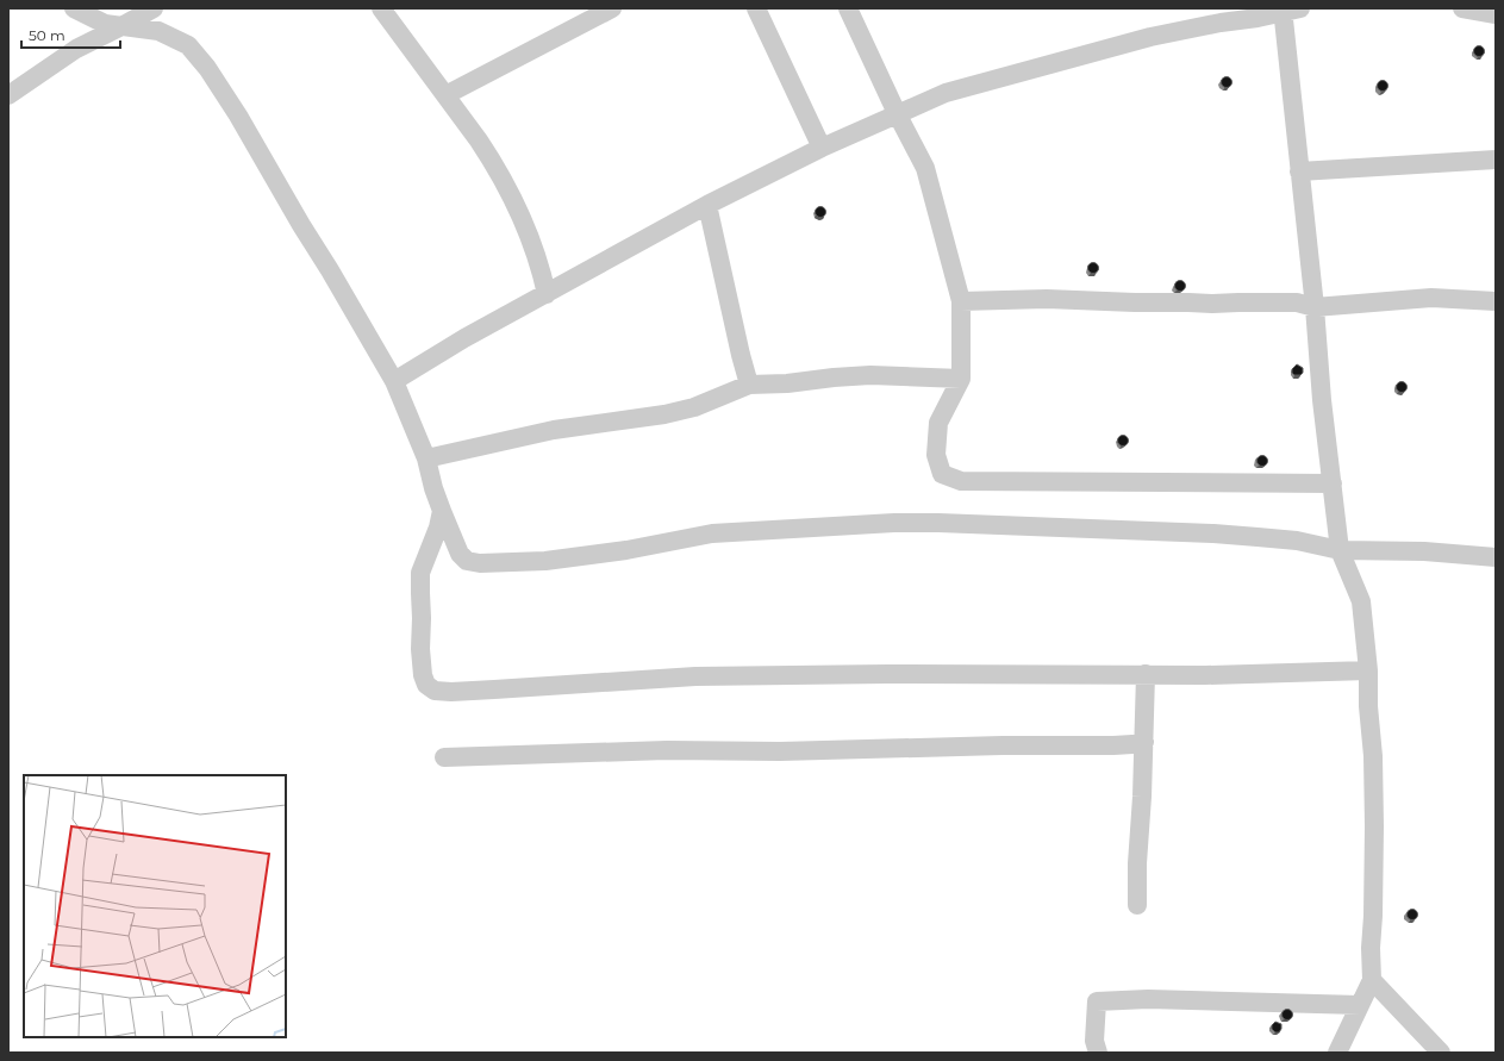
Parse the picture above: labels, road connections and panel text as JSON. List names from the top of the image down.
{
  "scale_bar": "50 m"
}
